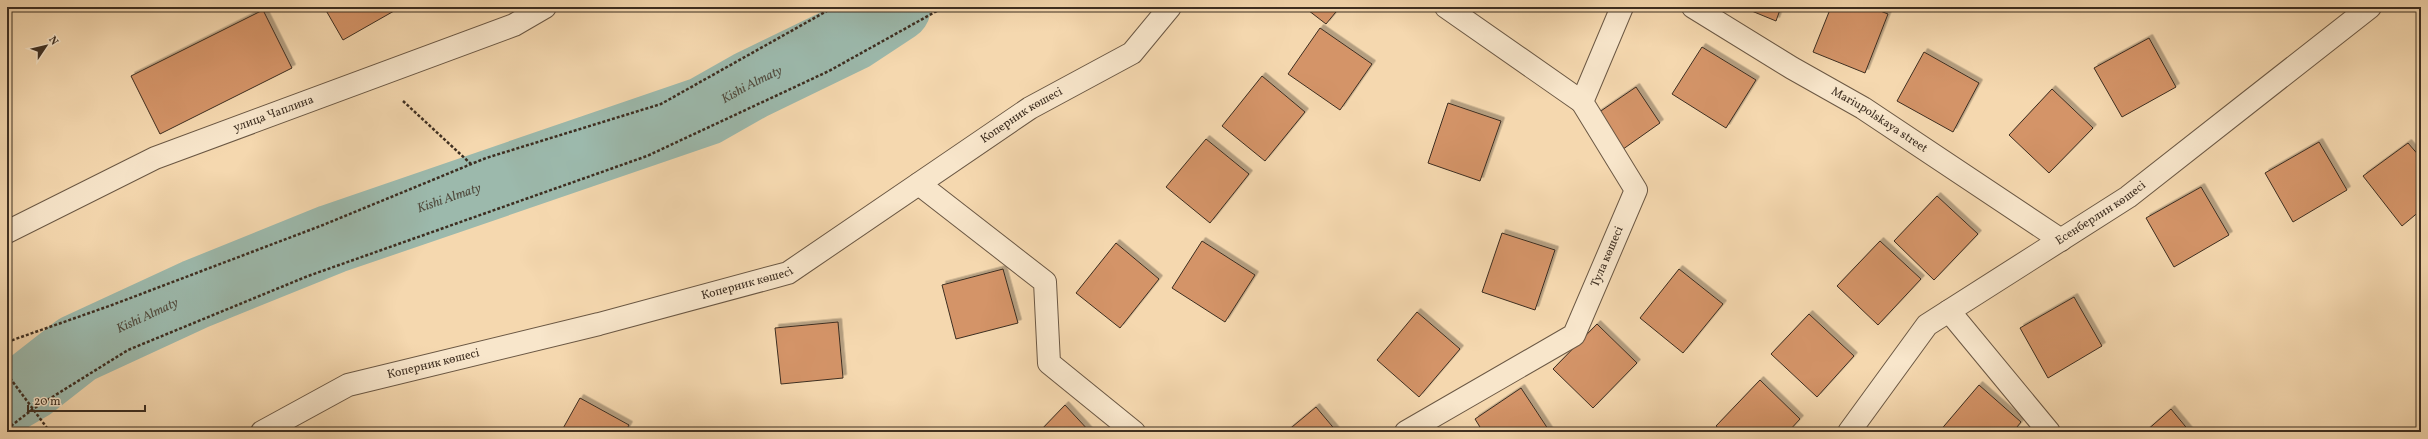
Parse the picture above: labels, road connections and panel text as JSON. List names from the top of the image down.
{
  "streets": {
    "street": [
      "улица Чаплина",
      "Коперник көшесі",
      "Mariupolskaya street",
      "Есенберлин көшесі",
      "Тула көшесі"
    ]
  },
  "crossings": [
    ["Mariupolskaya street", "Есенберлин көшесі"]
  ],
  "water": ["Kіshі Almaty"],
  "scale_bar": "20 m",
  "north": "top right"
}
